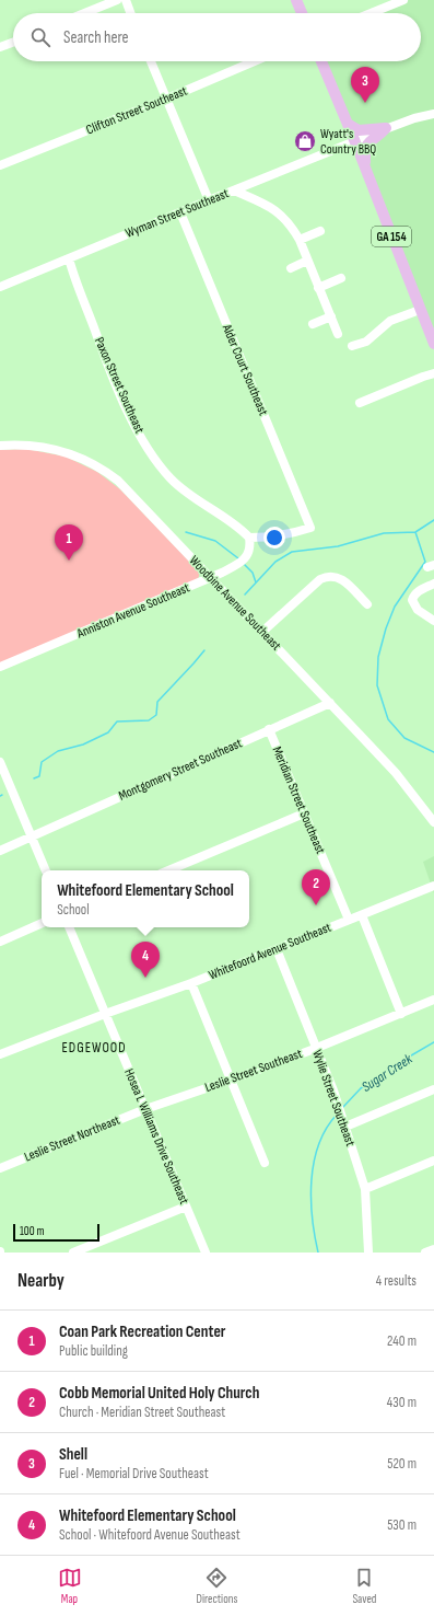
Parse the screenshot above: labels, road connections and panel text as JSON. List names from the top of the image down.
{
  "streets": {
    "main road": ["GA 154"],
    "street": [
      "Clifton Street Southeast",
      "Wyman Street Southeast",
      "Alder Court Southeast",
      "Paxon Street Southeast",
      "Woodbine Avenue Southeast",
      "Anniston Avenue Southeast",
      "Montgomery Street Southeast",
      "Meridian Street Southeast",
      "Whitefoord Avenue Southeast",
      "Leslie Street Southeast",
      "Wylie Street Southeast",
      "Hosea L Williams Drive Southeast",
      "Leslie Street Northeast"
    ]
  },
  "crossings": [
    ["Wyman Street Southeast", "GA 154"],
    ["Wyman Street Southeast", "Alder Court Southeast"],
    ["Wyman Street Southeast", "Paxon Street Southeast"],
    ["Alder Court Southeast", "Paxon Street Southeast"],
    ["Alder Court Southeast", "Anniston Avenue Southeast"],
    ["Paxon Street Southeast", "Anniston Avenue Southeast"],
    ["Woodbine Avenue Southeast", "Anniston Avenue Southeast"],
    ["Woodbine Avenue Southeast", "Montgomery Street Southeast"],
    ["Montgomery Street Southeast", "Meridian Street Southeast"],
    ["Meridian Street Southeast", "Whitefoord Avenue Southeast"],
    ["Whitefoord Avenue Southeast", "Wylie Street Southeast"],
    ["Whitefoord Avenue Southeast", "Hosea L Williams Drive Southeast"],
    ["Leslie Street Southeast", "Wylie Street Southeast"],
    ["Leslie Street Southeast", "Hosea L Williams Drive Southeast"],
    ["Leslie Street Southeast", "Leslie Street Northeast"],
    ["Hosea L Williams Drive Southeast", "Leslie Street Northeast"]
  ],
  "districts": ["EDGEWOOD"],
  "water": ["Sugar Creek"],
  "places": {
    "shop": ["Wyatt's Country BBQ"]
  },
  "scale_bar": "100 m",
  "page": {
    "search": "Search here",
    "pins": [
      "3",
      "1",
      "2",
      "4"
    ],
    "popup": ["Whitefoord Elementary School", "School"],
    "scale": "100 m",
    "heading": ["Nearby", "4 results"],
    "list": [
      {
        "mark": "1",
        "name": "Coan Park Recreation Center",
        "note": "Public building",
        "value": "240 m"
      },
      {
        "mark": "2",
        "name": "Cobb Memorial United Holy Church",
        "note": "Church · Meridian Street Southeast",
        "value": "430 m"
      },
      {
        "mark": "3",
        "name": "Shell",
        "note": "Fuel · Memorial Drive Southeast",
        "value": "520 m"
      },
      {
        "mark": "4",
        "name": "Whitefoord Elementary School",
        "note": "School · Whitefoord Avenue Southeast",
        "value": "530 m"
      }
    ],
    "nav": ["Map", "Directions", "Saved"]
  }
}
